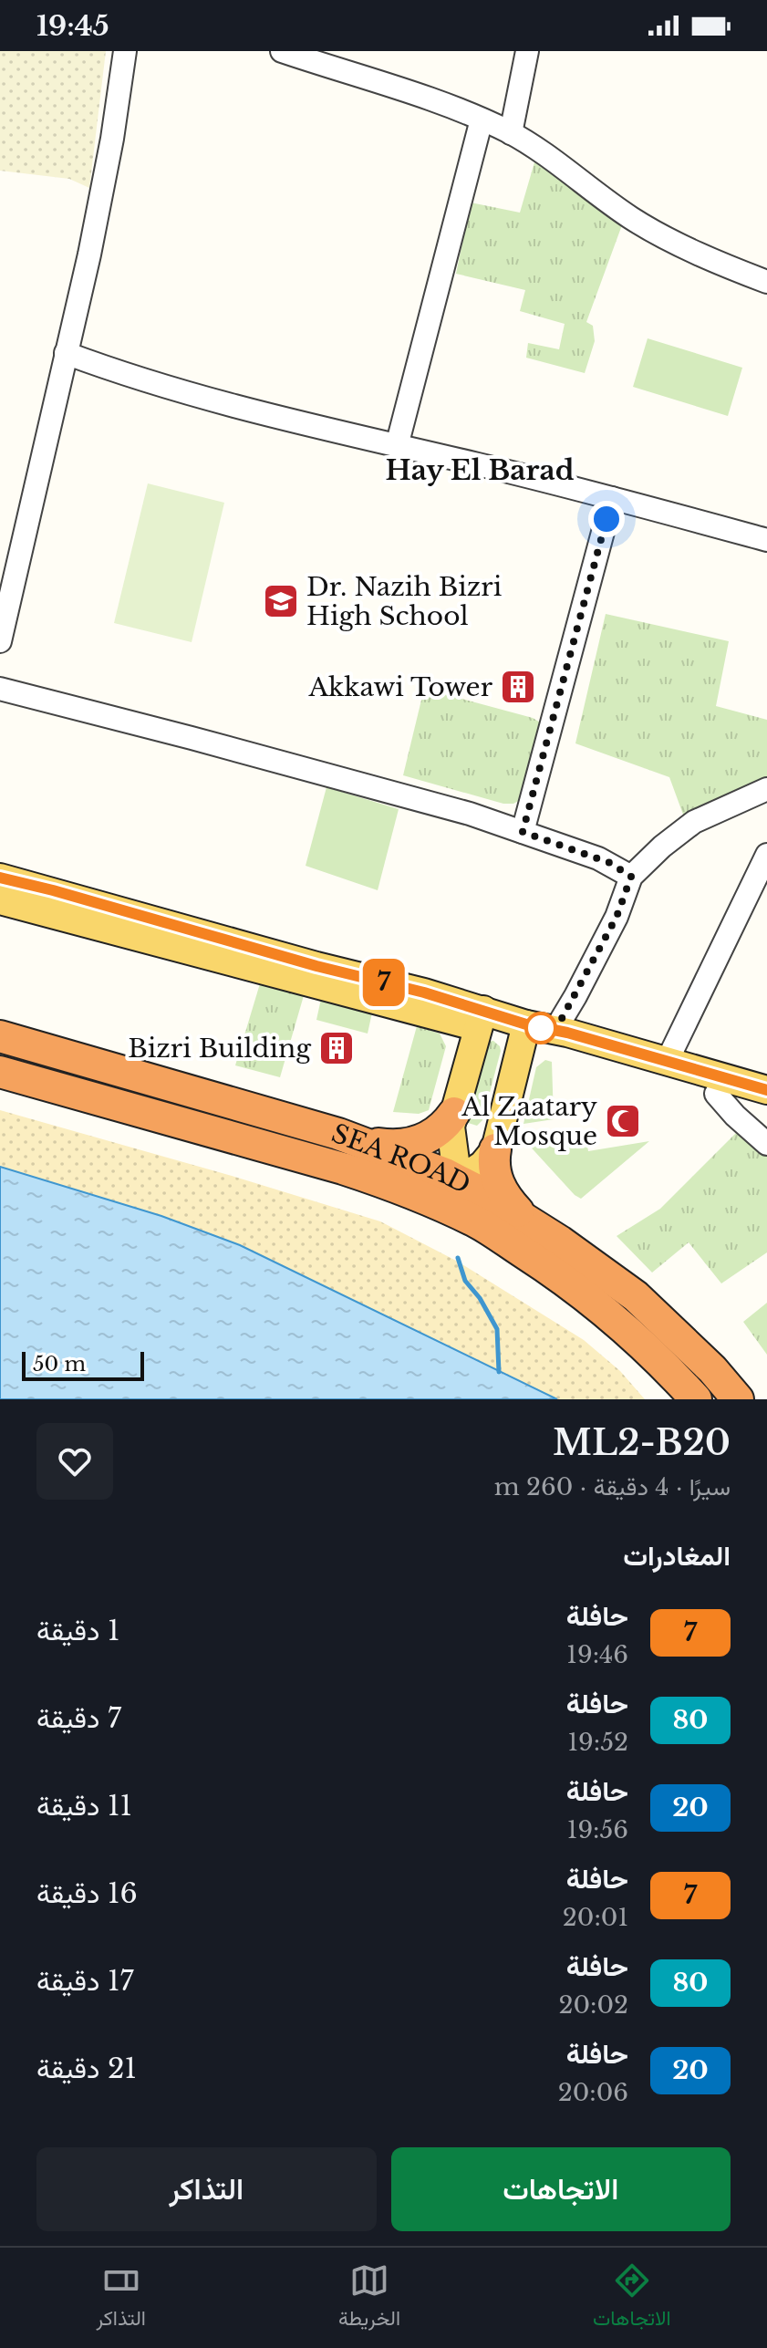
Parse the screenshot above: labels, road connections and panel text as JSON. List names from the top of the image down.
{
  "streets": {
    "highway": ["SEA ROAD"]
  },
  "districts": ["Hay El Barad"],
  "places": {
    "school or university": ["Dr. Nazih Bizri High School"],
    "building": ["Akkawi Tower", "Bizri Building"],
    "mosque": ["Al Zaatary Mosque"]
  },
  "lines": ["bus line 7"],
  "scale_bar": "50 m",
  "page": {
    "status": "19:45",
    "on_map": "7",
    "scale": "50 m",
    "heading": [
      ["ML2-B20", "سيرًا · 4 دقيقة · 260 m"],
      "المغادرات"
    ],
    "list": [
      {
        "mark": "7",
        "name": "حافلة",
        "note": "19:46",
        "value": "1 دقيقة"
      },
      {
        "mark": "80",
        "name": "حافلة",
        "note": "19:52",
        "value": "7 دقيقة"
      },
      {
        "mark": "20",
        "name": "حافلة",
        "note": "19:56",
        "value": "11 دقيقة"
      },
      {
        "mark": "7",
        "name": "حافلة",
        "note": "20:01",
        "value": "16 دقيقة"
      },
      {
        "mark": "80",
        "name": "حافلة",
        "note": "20:02",
        "value": "17 دقيقة"
      },
      {
        "mark": "20",
        "name": "حافلة",
        "note": "20:06",
        "value": "21 دقيقة"
      }
    ],
    "buttons": ["الاتجاهات", "التذاكر"],
    "tabs": ["الاتجاهات", "الخريطة", "التذاكر"]
  }
}
